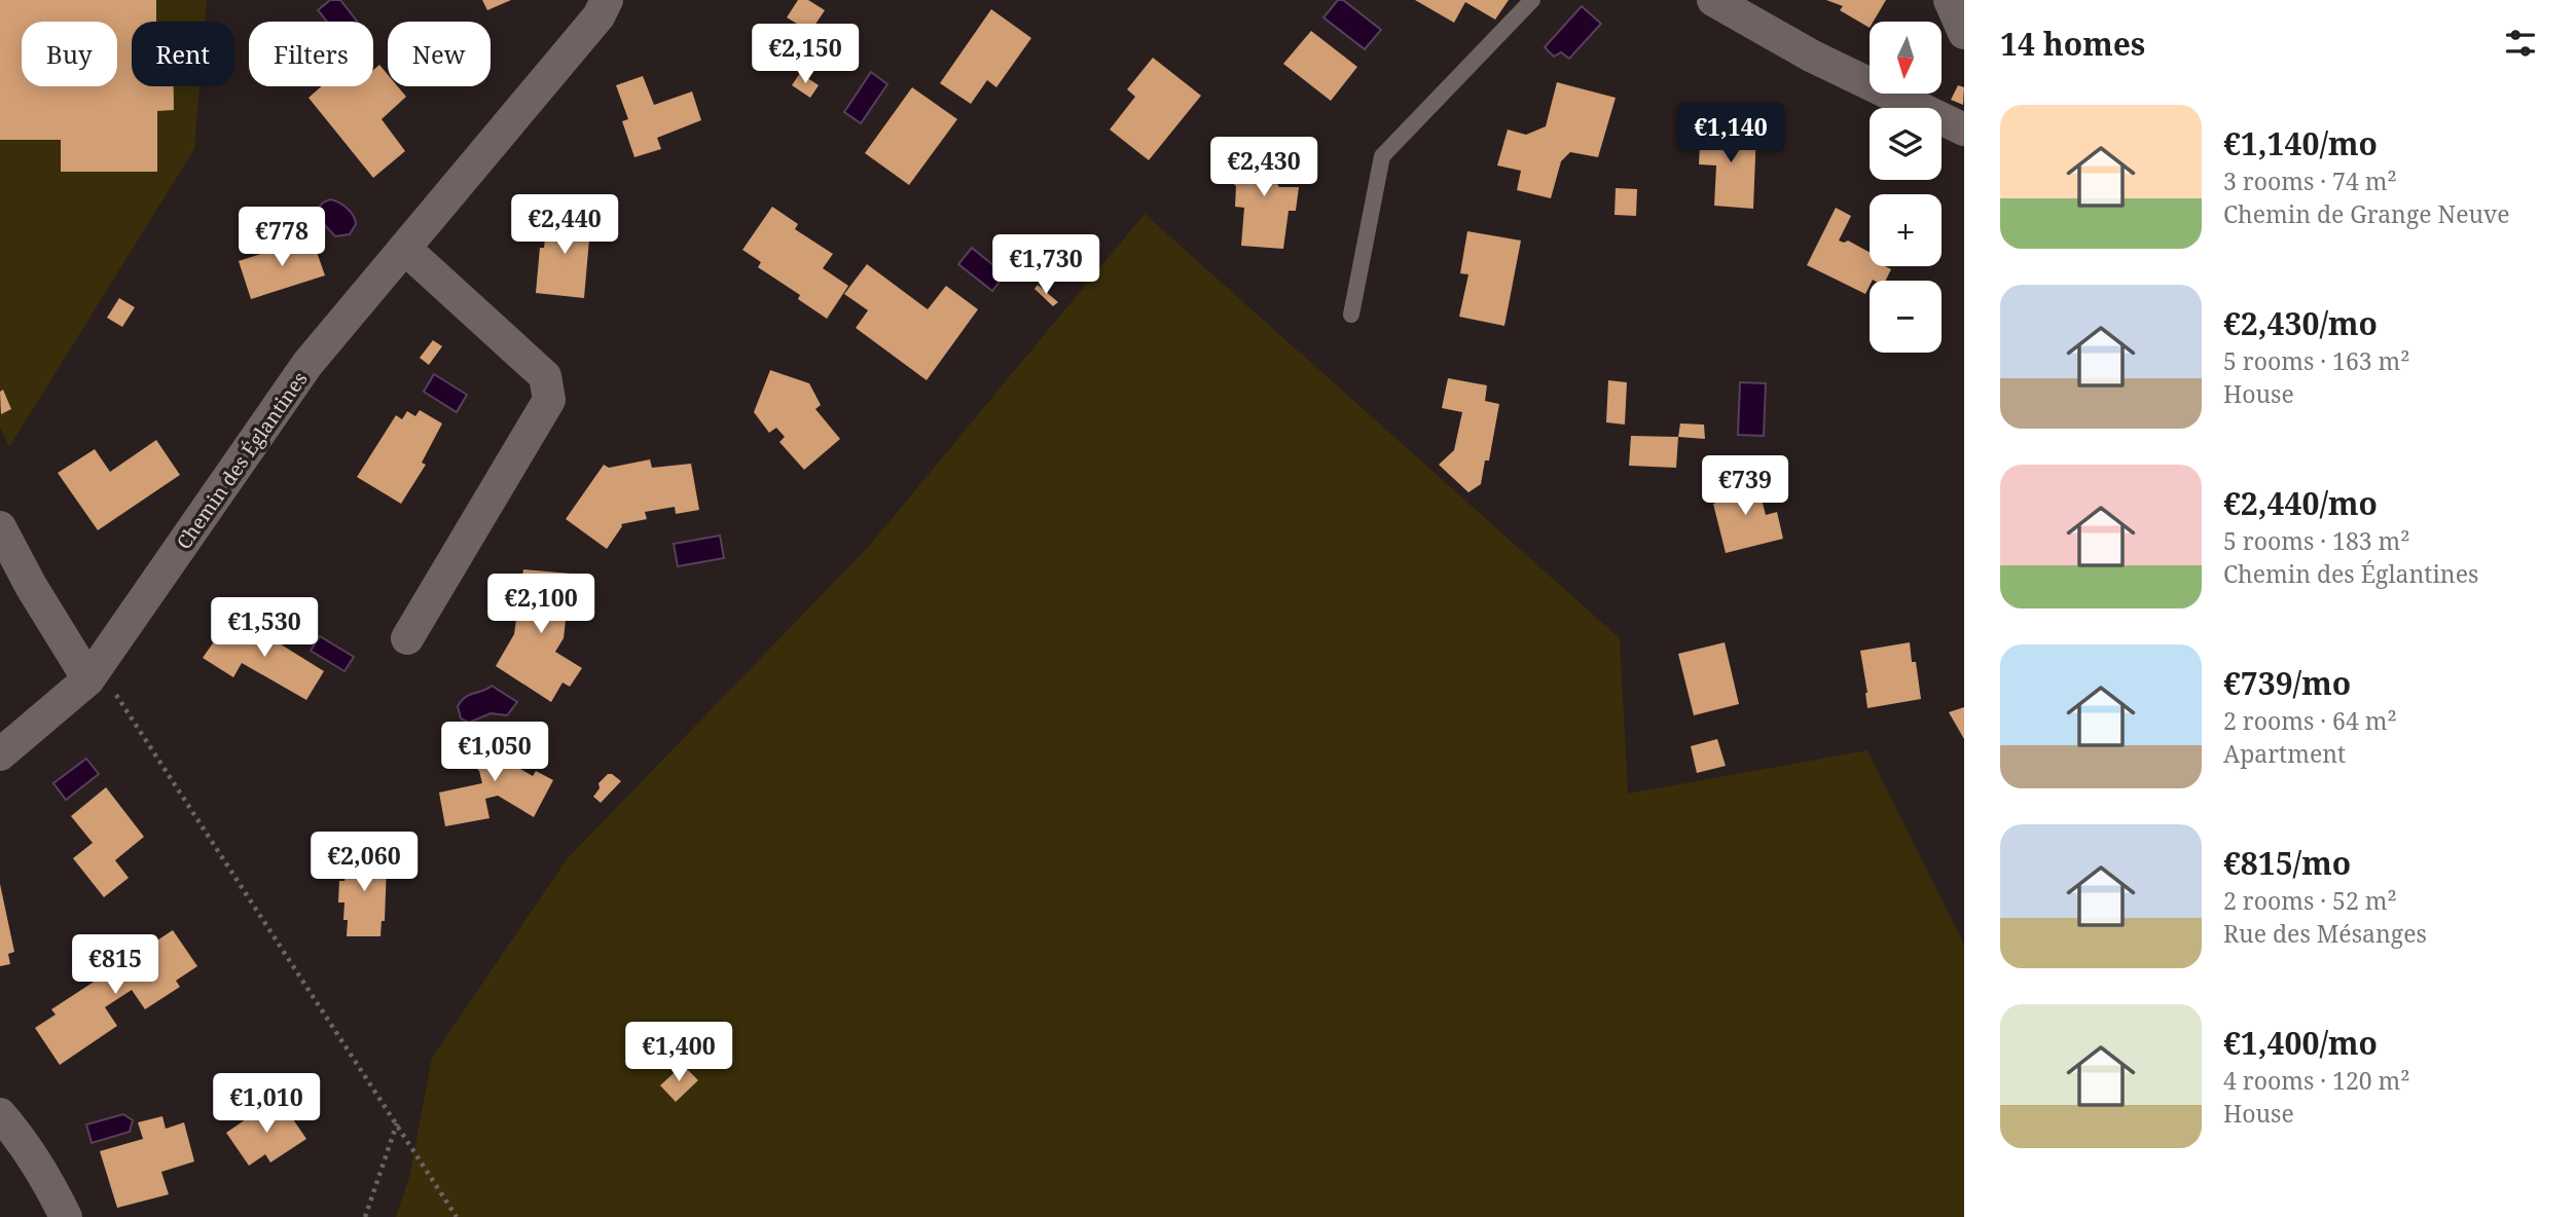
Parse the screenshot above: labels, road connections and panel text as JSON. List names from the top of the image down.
{
  "streets": {
    "street": ["Chemin des Églantines"]
  },
  "north": "bottom",
  "page": {
    "heading": "14 homes",
    "map_buttons": ["+", "−"],
    "chip": [
      "Buy",
      "Rent",
      "Filters",
      "New"
    ],
    "price": [
      "€2,150",
      "€1,140",
      "€2,430",
      "€2,440",
      "€778",
      "€1,730",
      "€739",
      "€2,100",
      "€1,530",
      "€1,050",
      "€2,060",
      "€815",
      "€1,400",
      "€1,010"
    ],
    "list": [
      {
        "name": "€1,140/mo",
        "note": "3 rooms · 74 m² · Chemin de Grange Neuve"
      },
      {
        "name": "€2,430/mo",
        "note": "5 rooms · 163 m² · House"
      },
      {
        "name": "€2,440/mo",
        "note": "5 rooms · 183 m² · Chemin des Églantines"
      },
      {
        "name": "€739/mo",
        "note": "2 rooms · 64 m² · Apartment"
      },
      {
        "name": "€815/mo",
        "note": "2 rooms · 52 m² · Rue des Mésanges"
      },
      {
        "name": "€1,400/mo",
        "note": "4 rooms · 120 m² · House"
      }
    ]
  }
}
